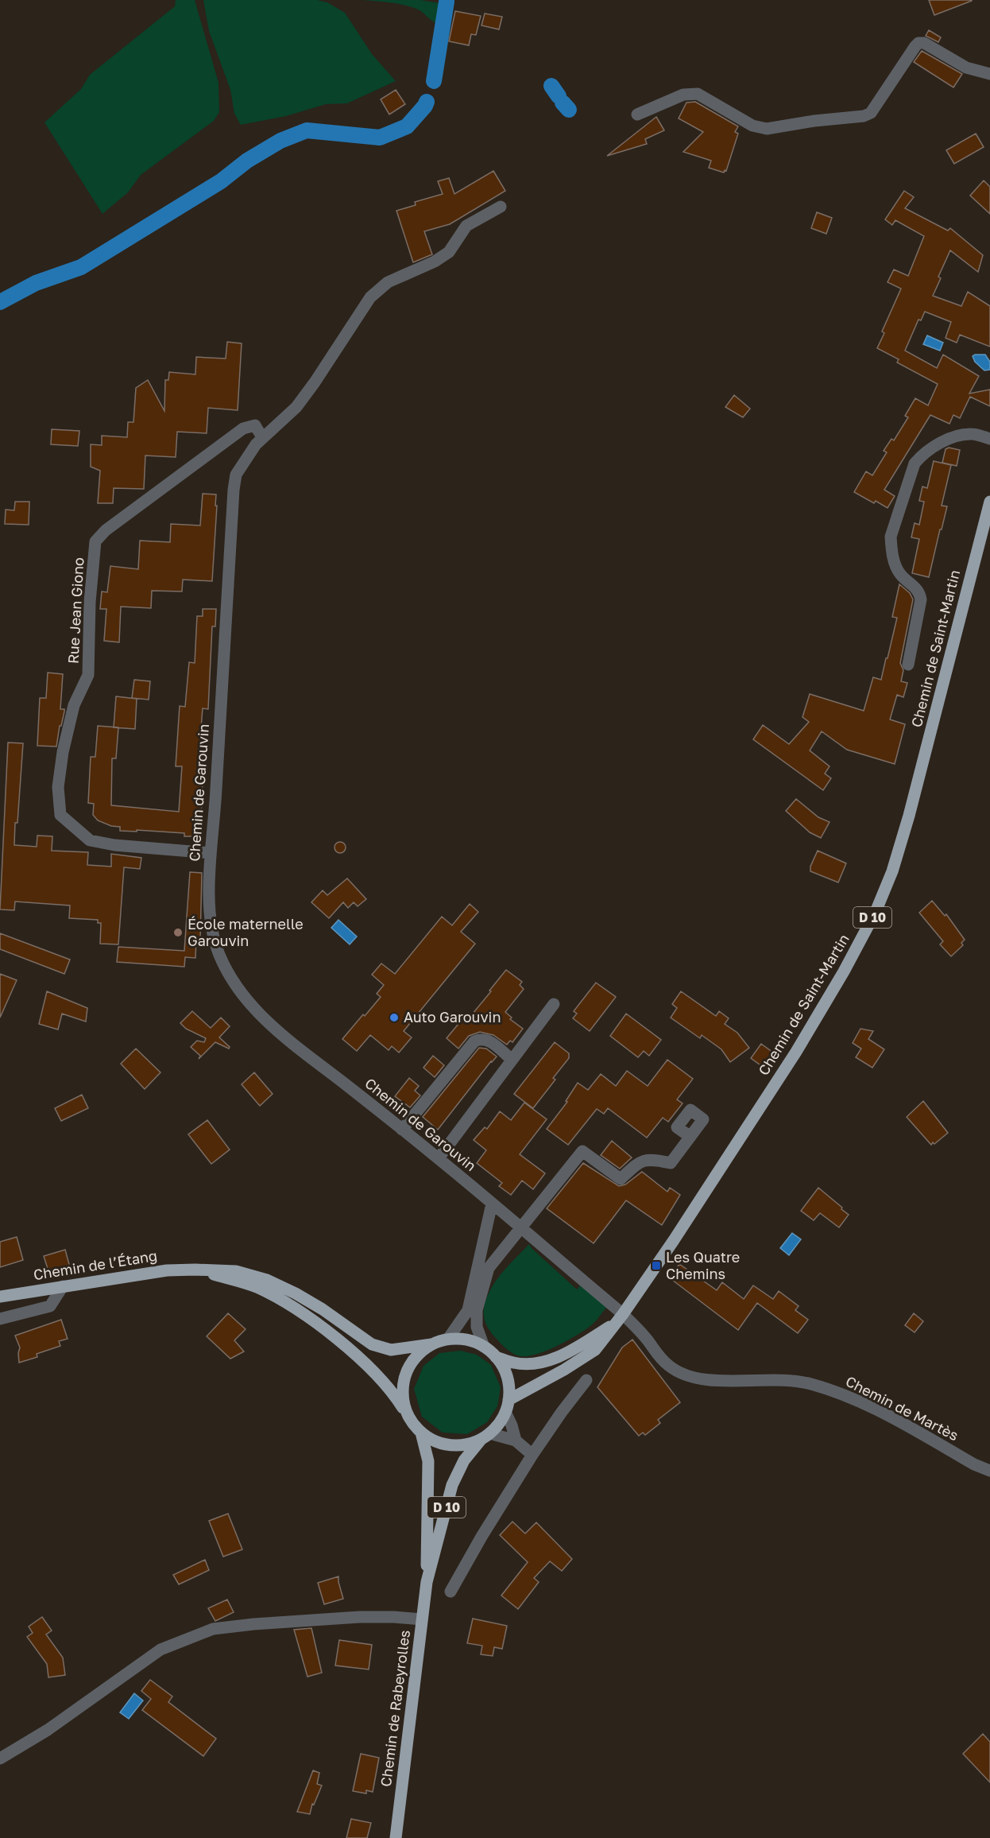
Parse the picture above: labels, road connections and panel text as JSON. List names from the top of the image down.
{
  "streets": {
    "main road": [
      "Chemin de Saint-Martin",
      "D 10",
      "Chemin de l’Étang",
      "Chemin de Rabeyrolles"
    ],
    "street": ["Rue Jean Giono", "Chemin de Garouvin", "Chemin de Martès"]
  },
  "crossings": [
    ["Rue Jean Giono", "Chemin de Garouvin"],
    ["Chemin de Saint-Martin", "Chemin de Garouvin"],
    ["Chemin de Saint-Martin", "D 10"],
    ["Chemin de Saint-Martin", "Chemin de Martès"],
    ["Chemin de Garouvin", "D 10"],
    ["Chemin de Garouvin", "Chemin de Martès"],
    ["D 10", "Chemin de l’Étang"],
    ["D 10", "Chemin de Martès"],
    ["D 10", "Chemin de Rabeyrolles"],
    ["Chemin de l’Étang", "Chemin de Rabeyrolles"]
  ],
  "places": {
    "other": ["École maternelle Garouvin", "Auto Garouvin"],
    "transit": ["Les Quatre Chemins"]
  }
}
